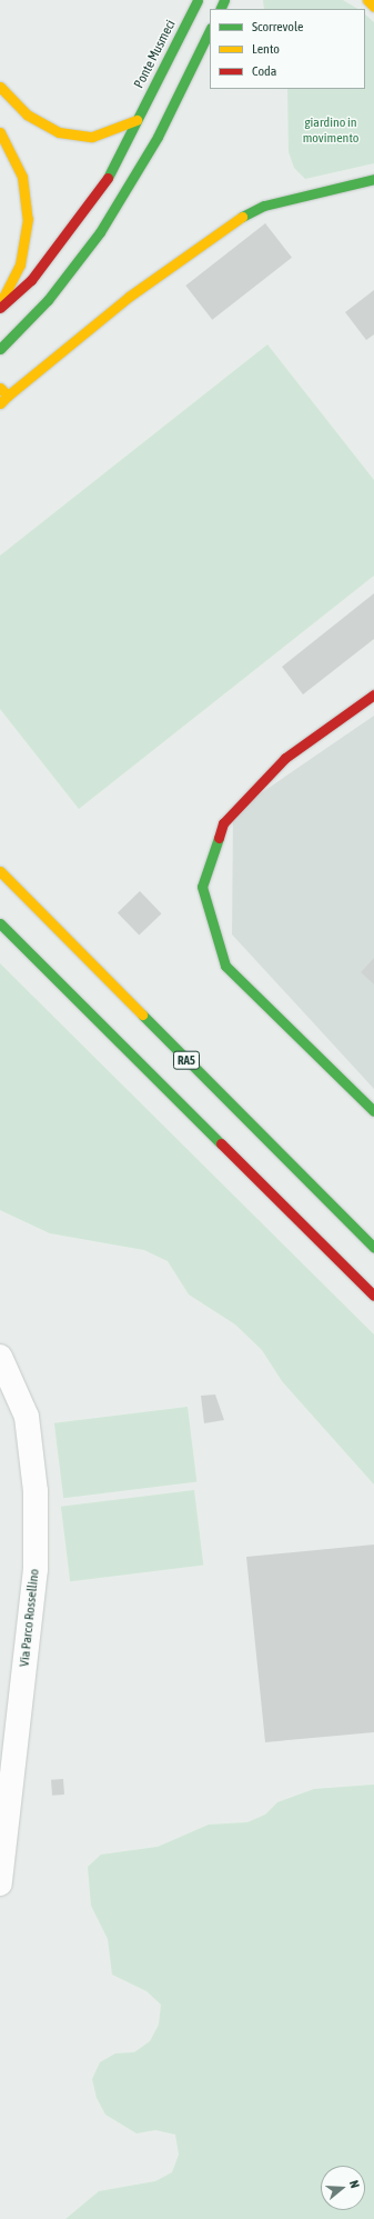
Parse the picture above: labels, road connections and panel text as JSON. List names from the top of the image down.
{
  "streets": {
    "main road": ["Ponte Musmeci", "RA5"],
    "street": ["Via Parco Rossellino"]
  },
  "parks": ["giardino in movimento"],
  "legend": ["Scorrevole", "Lento", "Coda"],
  "north": "right"
}
